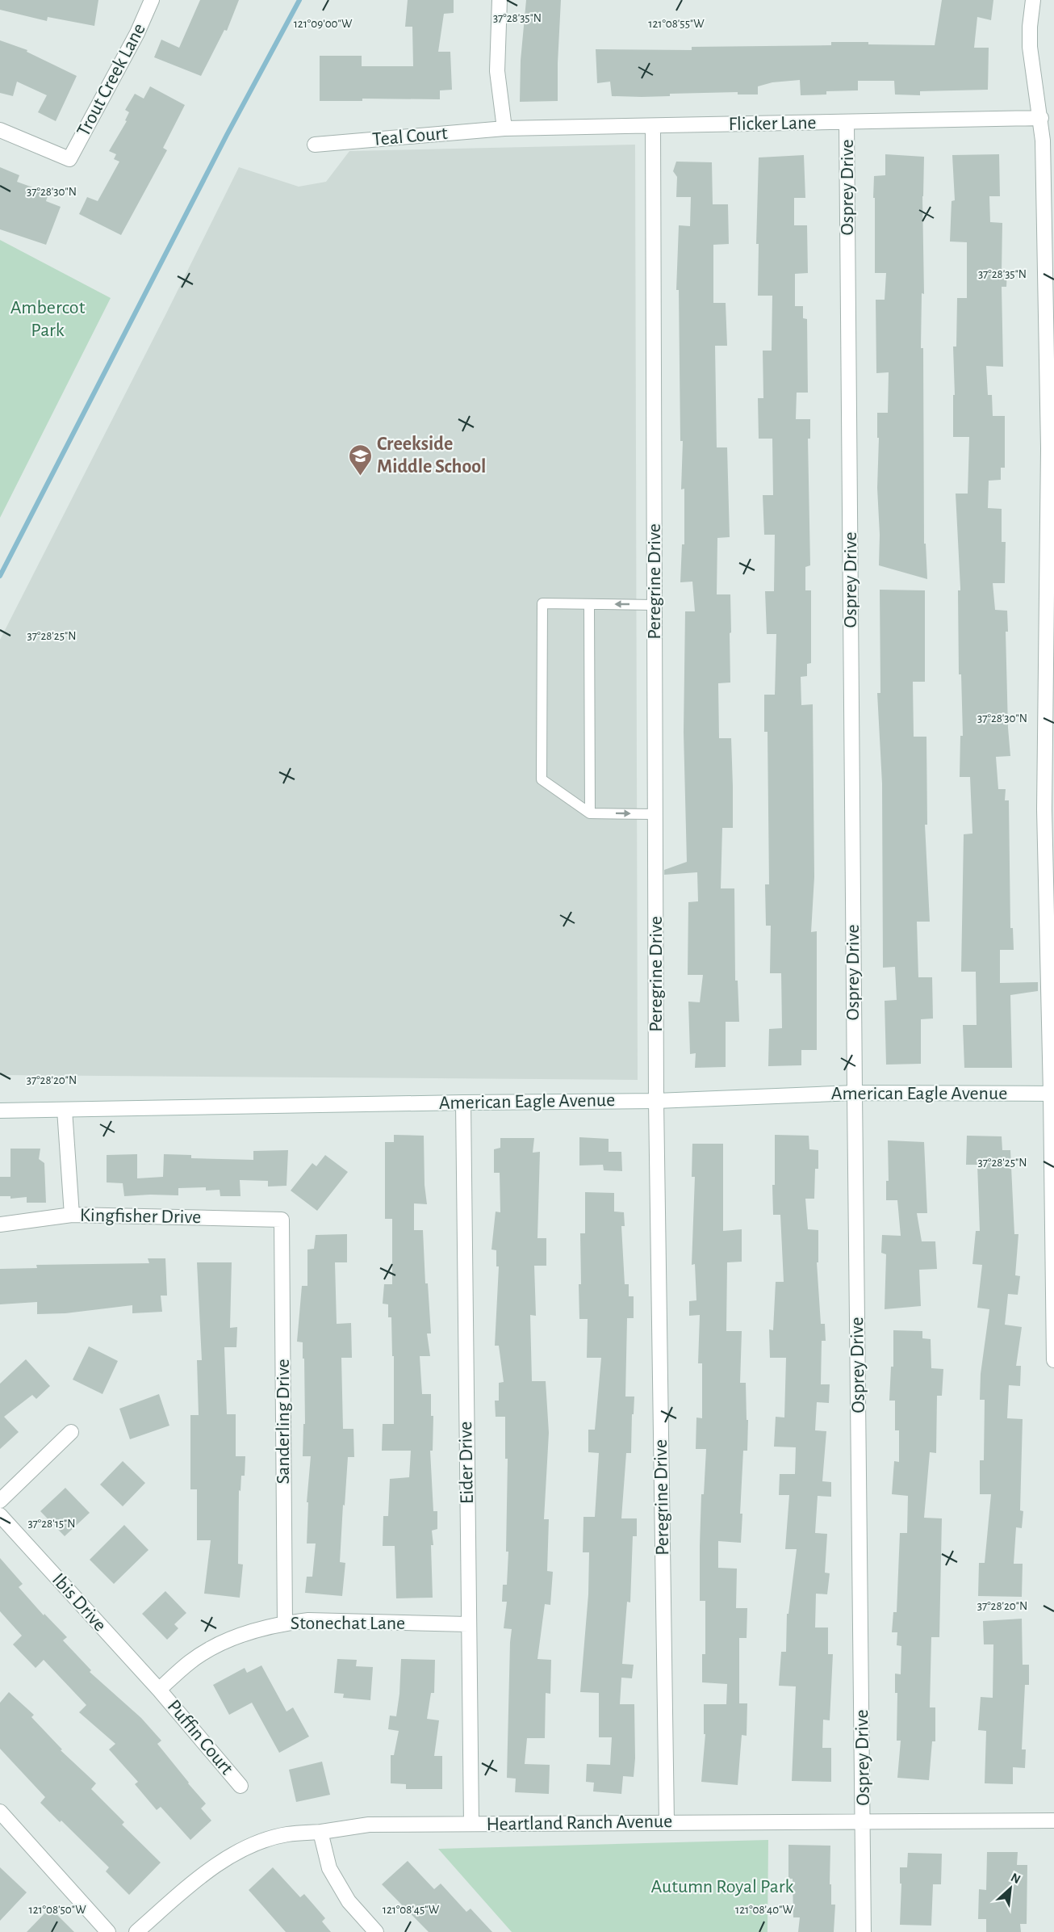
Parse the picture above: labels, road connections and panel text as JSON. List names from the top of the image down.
{
  "streets": {
    "street": [
      "Trout Creek Lane",
      "Flicker Lane",
      "Teal Court",
      "Osprey Drive",
      "Peregrine Drive",
      "American Eagle Avenue",
      "Kingfisher Drive",
      "Sanderling Drive",
      "Eider Drive",
      "Ibis Drive",
      "Stonechat Lane",
      "Puffin Court",
      "Heartland Ranch Avenue"
    ]
  },
  "crossings": [
    ["Flicker Lane", "Teal Court"],
    ["Flicker Lane", "Osprey Drive"],
    ["Flicker Lane", "Peregrine Drive"],
    ["Osprey Drive", "American Eagle Avenue"],
    ["Osprey Drive", "Heartland Ranch Avenue"],
    ["Peregrine Drive", "American Eagle Avenue"],
    ["Peregrine Drive", "Heartland Ranch Avenue"],
    ["American Eagle Avenue", "Eider Drive"],
    ["Kingfisher Drive", "Sanderling Drive"],
    ["Sanderling Drive", "Stonechat Lane"],
    ["Eider Drive", "Stonechat Lane"],
    ["Eider Drive", "Heartland Ranch Avenue"],
    ["Ibis Drive", "Stonechat Lane"],
    ["Ibis Drive", "Puffin Court"],
    ["Stonechat Lane", "Puffin Court"]
  ],
  "parks": ["Ambercot Park", "Autumn Royal Park"],
  "places": {
    "school or university": ["Creekside Middle School"]
  },
  "north": "top right",
  "coordinates": [
    "37°28'35\"N",
    "121°09'00\"W",
    "121°08'55\"W",
    "37°28'30\"N",
    "37°28'25\"N",
    "37°28'20\"N",
    "37°28'15\"N",
    "121°08'50\"W",
    "121°08'45\"W",
    "121°08'40\"W"
  ]
}
